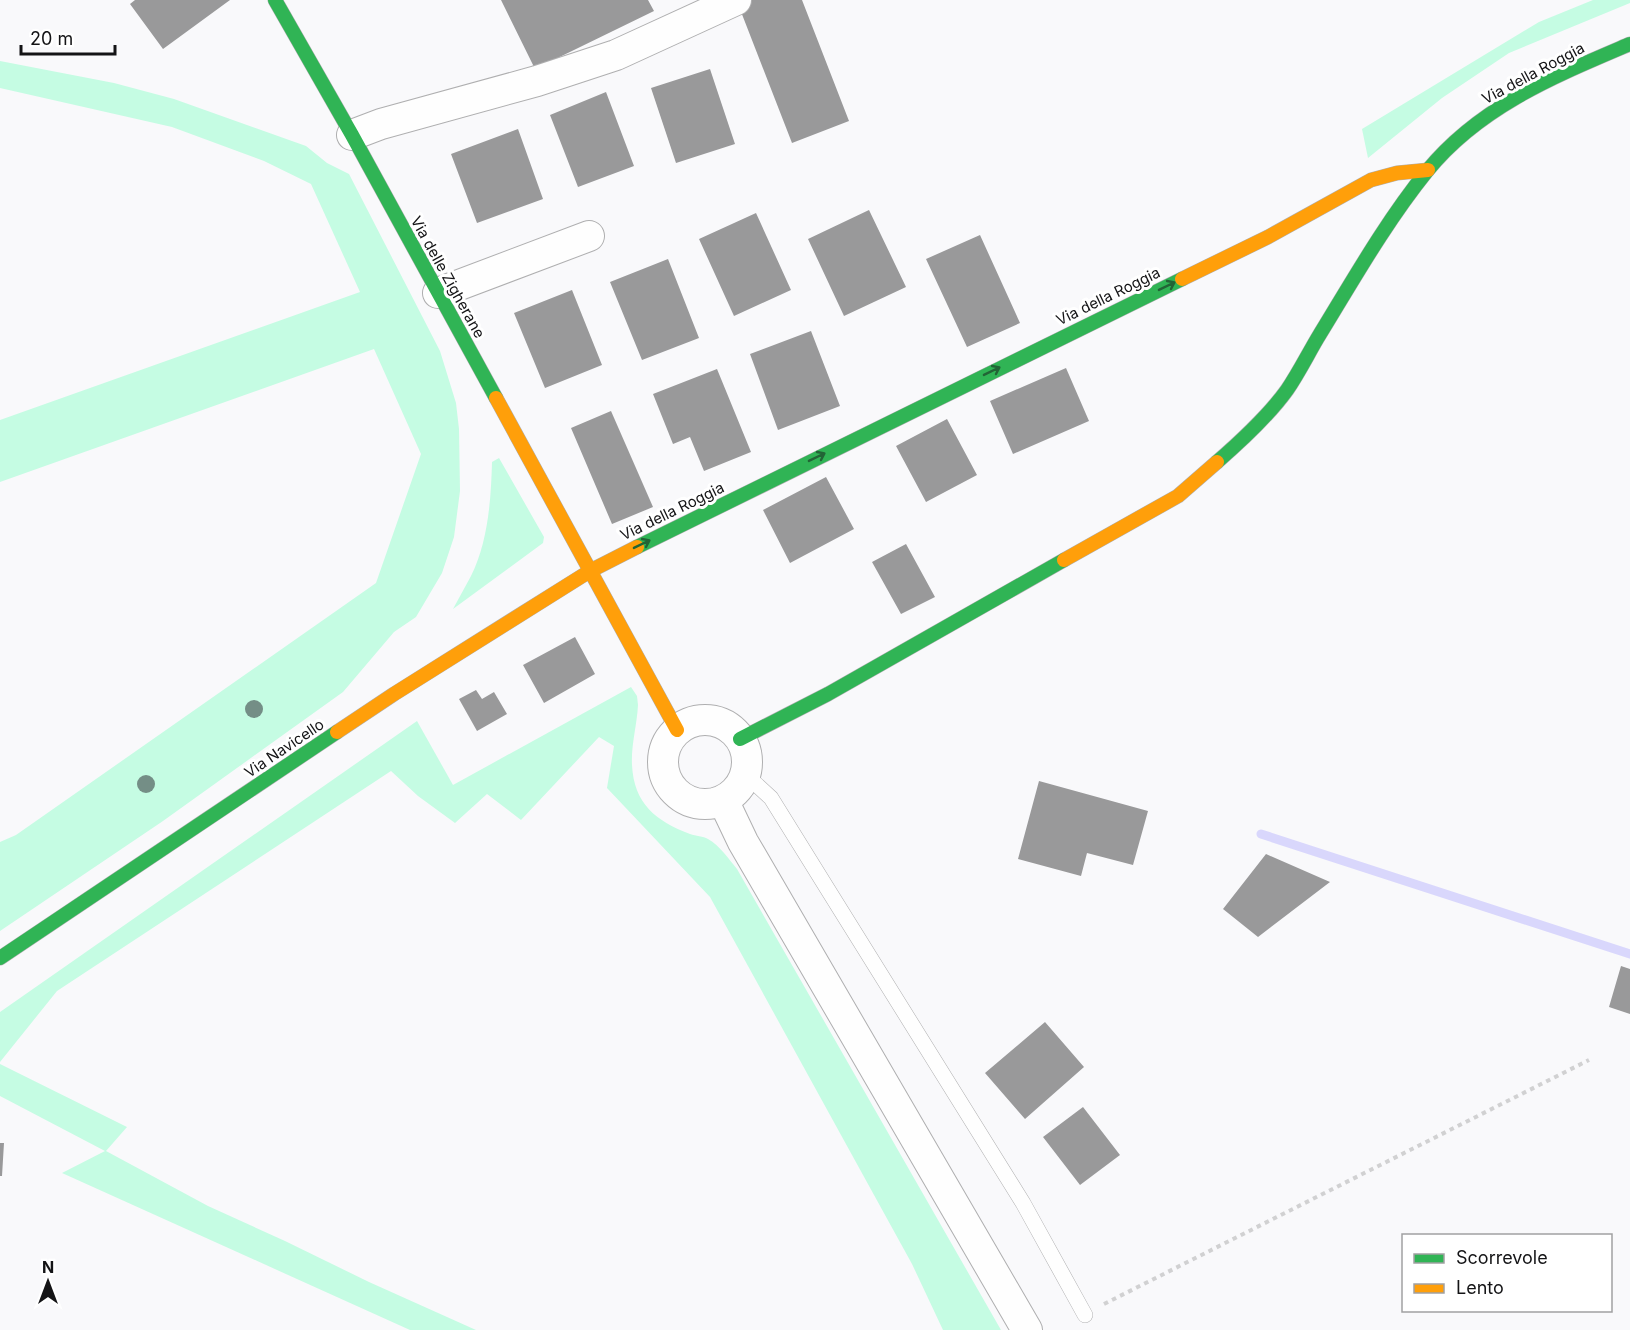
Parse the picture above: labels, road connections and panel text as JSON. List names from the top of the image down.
{
  "streets": {
    "street": ["Via della Roggia", "Via delle Zigherane", "Via Navicello"]
  },
  "crossings": [
    ["Via della Roggia", "Via delle Zigherane"],
    ["Via della Roggia", "Via Navicello"],
    ["Via delle Zigherane", "Via Navicello"]
  ],
  "one_way": ["Via della Roggia"],
  "legend": ["Scorrevole", "Lento"],
  "scale_bar": "20 m",
  "north": "top"
}
